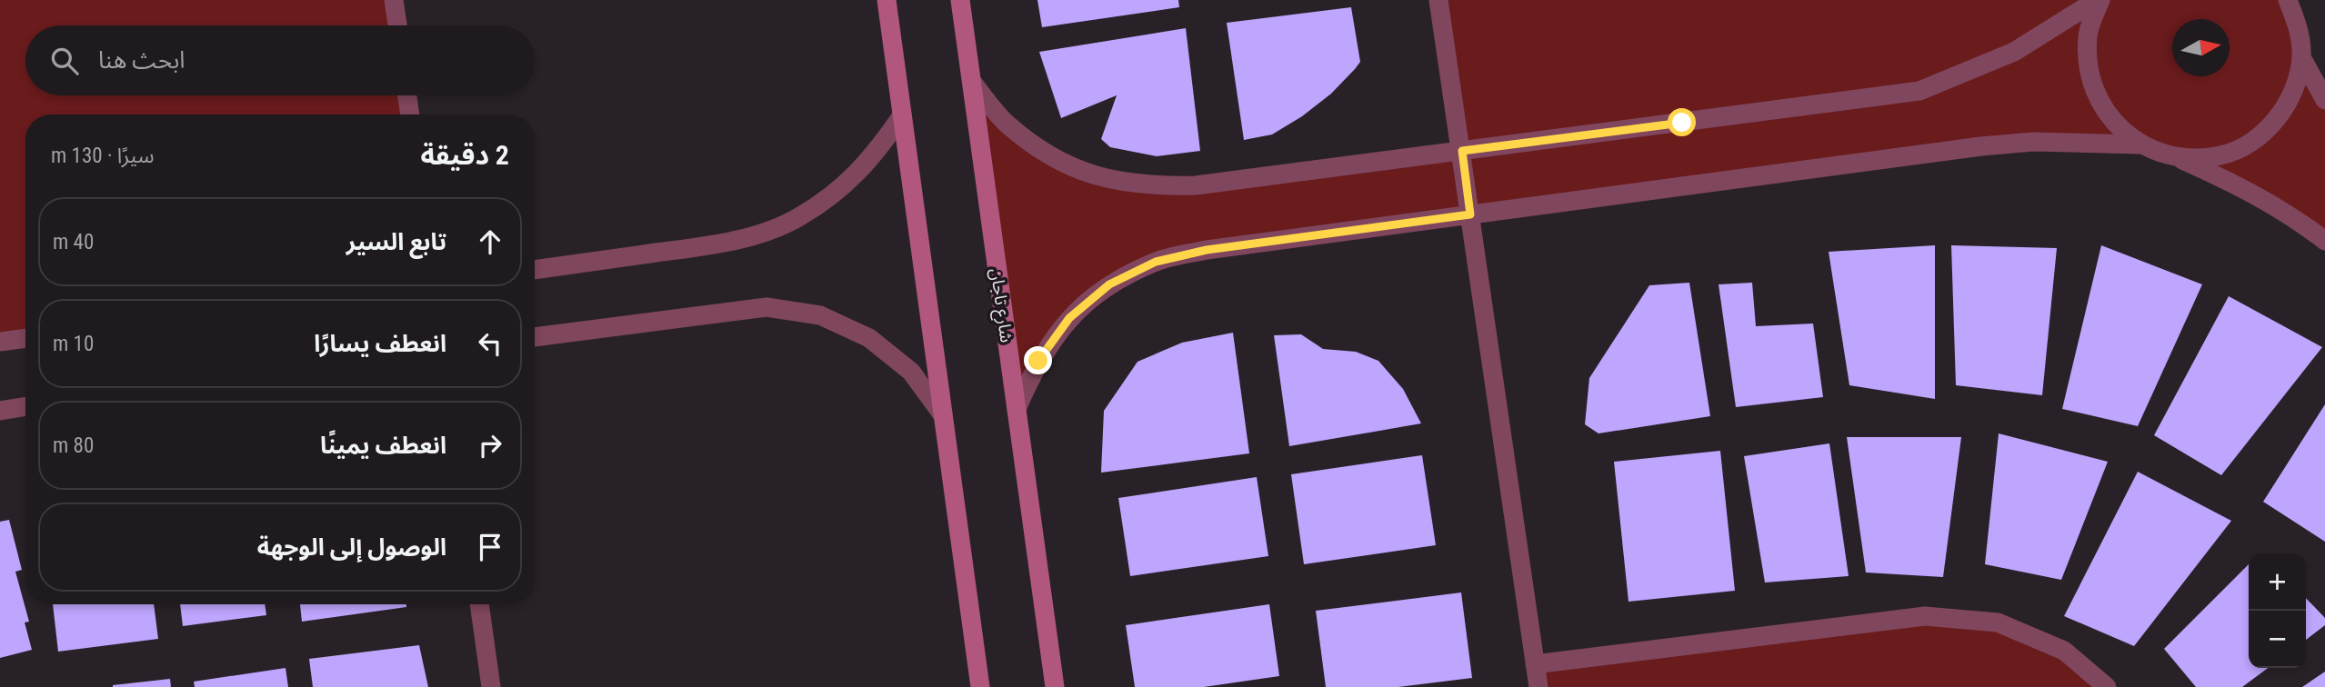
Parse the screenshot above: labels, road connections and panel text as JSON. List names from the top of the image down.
{
  "streets": {
    "street": ["شارع تاجان"]
  },
  "north": "right",
  "page": {
    "search": "ابحث هنا",
    "heading": ["2 دقيقة", "سيرًا · 130 m"],
    "list": [
      ["تابع السير", "40 m"],
      ["انعطف يسارًا", "10 m"],
      ["انعطف يمينًا", "80 m"],
      "الوصول إلى الوجهة"
    ],
    "map_buttons": ["+", "−"]
  }
}
